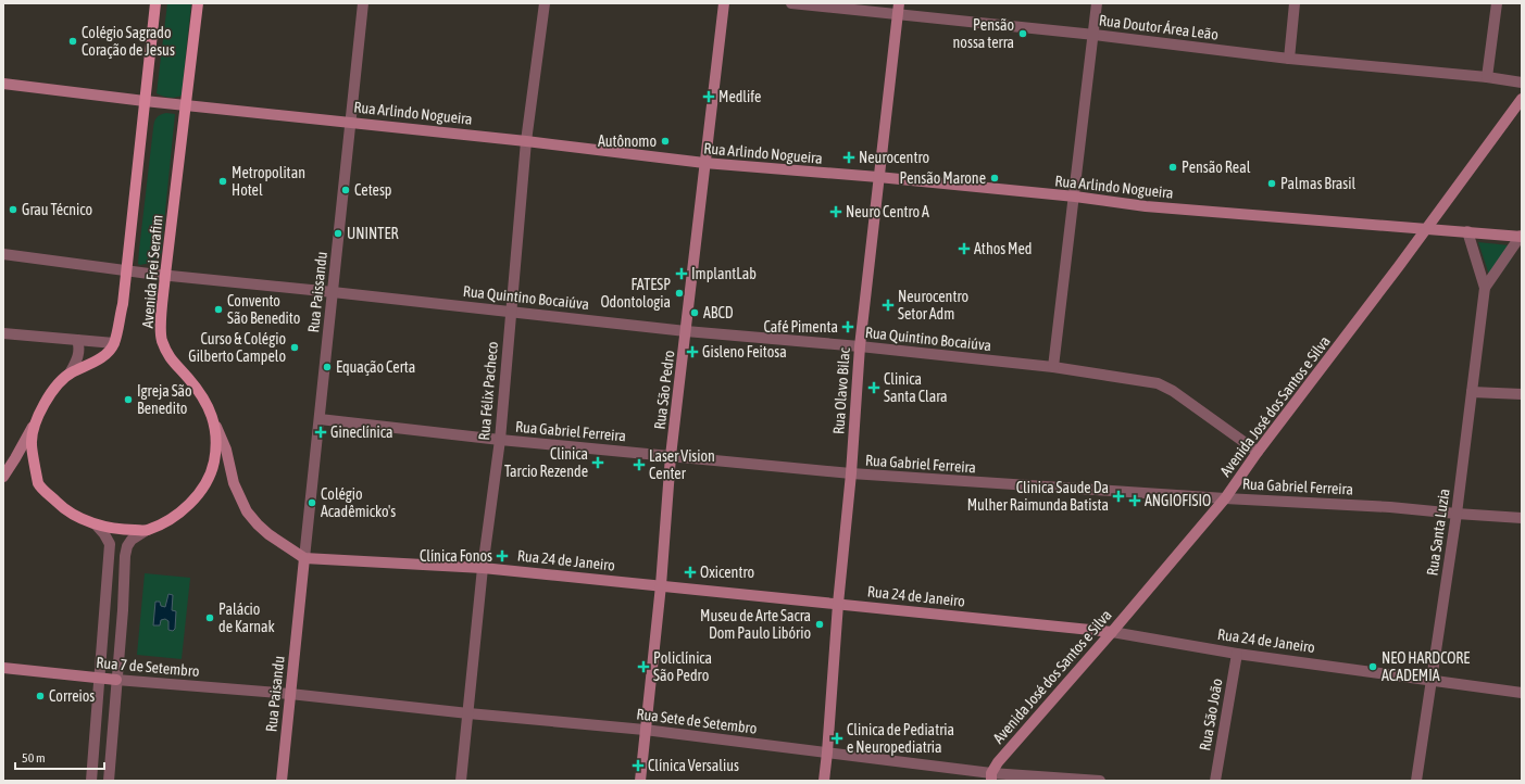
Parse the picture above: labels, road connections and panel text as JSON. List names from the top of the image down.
{
  "streets": {
    "main road": ["Avenida Frei Serafim"],
    "street": [
      "Rua Doutor Área Leão",
      "Rua Arlindo Nogueira",
      "Rua Paissandu",
      "Rua Quintino Bocaiúva",
      "Rua São Pedro",
      "Rua Félix Pacheco",
      "Rua Olavo Bilac",
      "Avenida José dos Santos e Silva",
      "Rua Gabriel Ferreira",
      "Rua Santa Luzia",
      "Rua 24 de Janeiro",
      "Rua 7 de Setembro",
      "Rua Paisandu",
      "Rua São João",
      "Rua Sete de Setembro"
    ]
  },
  "crossings": [
    ["Rua Doutor Área Leão", "Rua Olavo Bilac"],
    ["Rua Arlindo Nogueira", "Avenida Frei Serafim"],
    ["Rua Arlindo Nogueira", "Rua Paissandu"],
    ["Rua Arlindo Nogueira", "Rua São Pedro"],
    ["Rua Arlindo Nogueira", "Rua Félix Pacheco"],
    ["Rua Arlindo Nogueira", "Rua Olavo Bilac"],
    ["Rua Arlindo Nogueira", "Avenida José dos Santos e Silva"],
    ["Rua Arlindo Nogueira", "Rua Santa Luzia"],
    ["Avenida Frei Serafim", "Rua Quintino Bocaiúva"],
    ["Rua Paissandu", "Rua Quintino Bocaiúva"],
    ["Rua Paissandu", "Rua Gabriel Ferreira"],
    ["Rua Paissandu", "Rua 24 de Janeiro"],
    ["Rua Paissandu", "Rua Paisandu"],
    ["Rua Quintino Bocaiúva", "Rua São Pedro"],
    ["Rua Quintino Bocaiúva", "Rua Félix Pacheco"],
    ["Rua Quintino Bocaiúva", "Rua Olavo Bilac"],
    ["Rua Quintino Bocaiúva", "Avenida José dos Santos e Silva"],
    ["Rua São Pedro", "Rua Gabriel Ferreira"],
    ["Rua São Pedro", "Rua 24 de Janeiro"],
    ["Rua São Pedro", "Rua Sete de Setembro"],
    ["Rua Félix Pacheco", "Rua Gabriel Ferreira"],
    ["Rua Félix Pacheco", "Rua 24 de Janeiro"],
    ["Rua Félix Pacheco", "Rua Sete de Setembro"],
    ["Rua Olavo Bilac", "Rua Gabriel Ferreira"],
    ["Rua Olavo Bilac", "Rua 24 de Janeiro"],
    ["Rua Olavo Bilac", "Rua Sete de Setembro"],
    ["Avenida José dos Santos e Silva", "Rua Gabriel Ferreira"],
    ["Avenida José dos Santos e Silva", "Rua 24 de Janeiro"],
    ["Avenida José dos Santos e Silva", "Rua Sete de Setembro"],
    ["Rua Gabriel Ferreira", "Rua Santa Luzia"],
    ["Rua Santa Luzia", "Rua 24 de Janeiro"],
    ["Rua 24 de Janeiro", "Rua Paisandu"],
    ["Rua 24 de Janeiro", "Rua São João"],
    ["Rua 7 de Setembro", "Rua Paisandu"],
    ["Rua 7 de Setembro", "Rua Sete de Setembro"],
    ["Rua Paisandu", "Rua Sete de Setembro"]
  ],
  "places": {
    "other": [
      "Pensão nossa terra",
      "Colégio Sagrado Coração de Jesus",
      "Autônomo",
      "Pensão Real",
      "Pensão Marone",
      "Metropolitan Hotel",
      "Palmas Brasil",
      "Cetesp",
      "Grau Técnico",
      "UNINTER",
      "FATESP Odontologia",
      "Convento São Benedito",
      "ABCD",
      "Curso & Colégio Gilberto Campelo",
      "Equação Certa",
      "Igreja São Benedito",
      "Colégio Acadêmicko's",
      "Palácio de Karnak",
      "Museu de Arte Sacra Dom Paulo Libório",
      "NEO HARDCORE ACADEMIA",
      "Correios"
    ],
    "health": [
      "Medlife",
      "Neurocentro",
      "Neuro Centro A",
      "Athos Med",
      "ImplantLab",
      "Neurocentro Setor Adm",
      "Café Pimenta",
      "Gisleno Feitosa",
      "Clinica Santa Clara",
      "Gineclínica",
      "Clinica Tarcio Rezende",
      "Laser Vision Center",
      "Clinica Saude Da Mulher Raimunda Batista",
      "ANGIOFISIO",
      "Clínica Fonos",
      "Oxicentro",
      "Policlínica São Pedro",
      "Clinica de Pediatria e Neuropediatria",
      "Clínica Versalius"
    ]
  },
  "scale_bar": "50 m"
}
